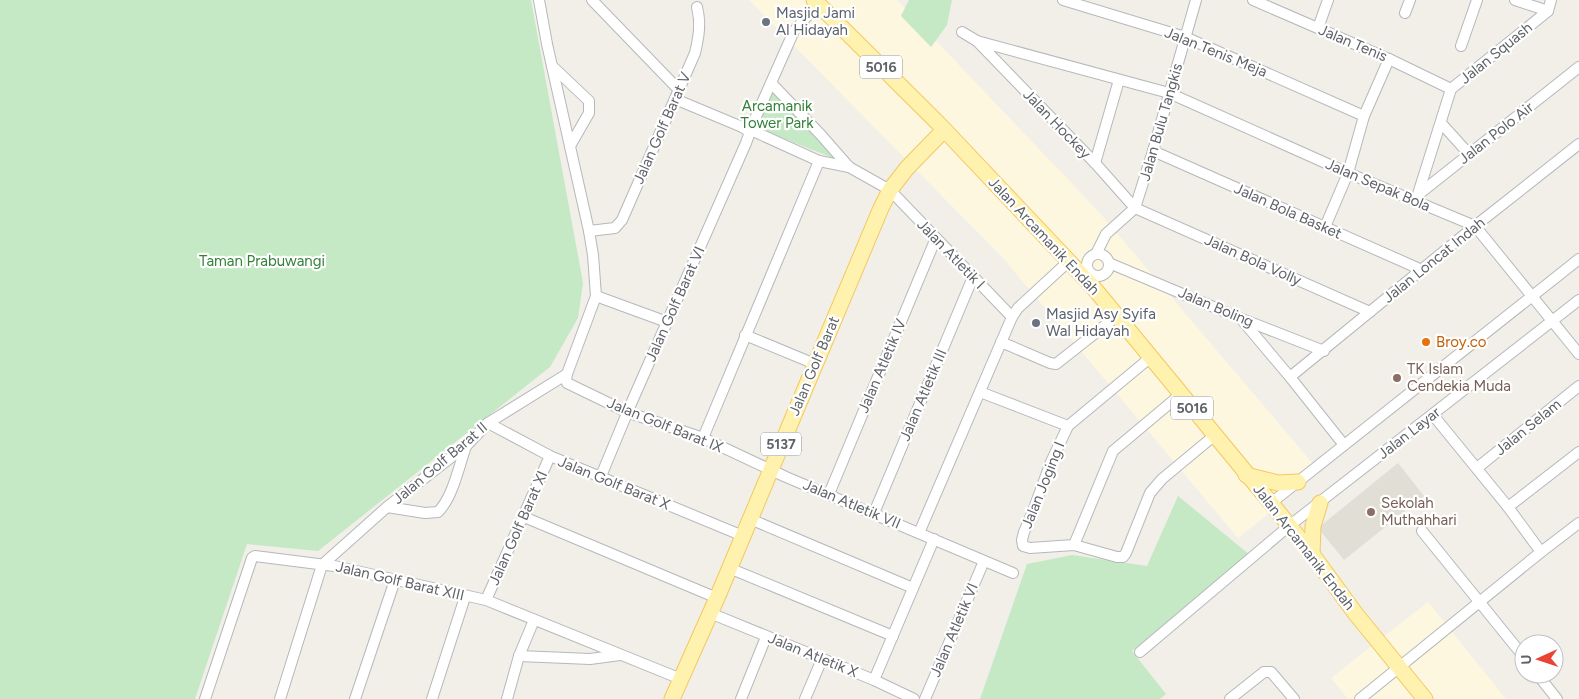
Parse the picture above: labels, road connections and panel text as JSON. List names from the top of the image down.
{
  "streets": {
    "main road": [
      "5016",
      "Jalan Arcamanik Endah",
      "Jalan Golf Barat",
      "5137"
    ],
    "street": [
      "Jalan Tenis",
      "Jalan Tenis Meja",
      "Jalan Squash",
      "Jalan Bulu Tangkis",
      "Jalan Hockey",
      "Jalan Golf Barat V",
      "Jalan Polo Air",
      "Jalan Sepak Bola",
      "Jalan Bola Basket",
      "Jalan Atletik I",
      "Jalan Bola Volly",
      "Jalan Loncat Indah",
      "Jalan Golf Barat VI",
      "Jalan Boling",
      "Jalan Atletik IV",
      "Jalan Atletik III",
      "Jalan Golf Barat IX",
      "Jalan Selam",
      "Jalan Layar",
      "Jalan Golf Barat II",
      "Jalan Golf Barat X",
      "Jalan Joging I",
      "Jalan Atletik VII",
      "Jalan Golf Barat XI",
      "Jalan Golf Barat XIII",
      "Jalan Atletik VI",
      "Jalan Atletik X"
    ]
  },
  "crossings": [
    ["Jalan Tenis", "Jalan Squash"],
    ["Jalan Tenis Meja", "Jalan Bulu Tangkis"],
    ["Jalan Squash", "Jalan Polo Air"],
    ["Jalan Squash", "Jalan Sepak Bola"],
    ["Jalan Bulu Tangkis", "Jalan Hockey"],
    ["Jalan Bulu Tangkis", "Jalan Sepak Bola"],
    ["Jalan Bulu Tangkis", "Jalan Bola Basket"],
    ["Jalan Bulu Tangkis", "Jalan Bola Volly"],
    ["Jalan Hockey", "Jalan Sepak Bola"],
    ["Jalan Hockey", "Jalan Bola Volly"],
    ["Jalan Polo Air", "Jalan Sepak Bola"],
    ["Jalan Sepak Bola", "Jalan Loncat Indah"],
    ["Jalan Sepak Bola", "Jalan Layar"],
    ["Jalan Bola Basket", "Jalan Loncat Indah"],
    ["Jalan Arcamanik Endah", "Jalan Golf Barat VI"],
    ["Jalan Arcamanik Endah", "Jalan Golf Barat"],
    ["Jalan Arcamanik Endah", "Jalan Layar"],
    ["Jalan Arcamanik Endah", "Jalan Joging I"],
    ["Jalan Atletik I", "Jalan Golf Barat"],
    ["Jalan Atletik I", "Jalan Atletik IV"],
    ["Jalan Atletik I", "Jalan Atletik III"],
    ["Jalan Bola Volly", "Jalan Loncat Indah"],
    ["Jalan Loncat Indah", "Jalan Boling"],
    ["Jalan Golf Barat VI", "Jalan Golf Barat IX"],
    ["Jalan Golf Barat VI", "Jalan Golf Barat X"],
    ["Jalan Golf Barat", "Jalan Golf Barat IX"],
    ["Jalan Golf Barat", "Jalan Golf Barat X"],
    ["Jalan Golf Barat", "Jalan Atletik VII"],
    ["Jalan Golf Barat", "Jalan Golf Barat XIII"],
    ["Jalan Golf Barat", "Jalan Atletik X"],
    ["Jalan Atletik IV", "Jalan Atletik VII"],
    ["Jalan Atletik III", "Jalan Atletik VII"],
    ["Jalan Golf Barat IX", "Jalan Golf Barat II"],
    ["Jalan Golf Barat IX", "Jalan Atletik VII"],
    ["Jalan Golf Barat II", "Jalan Golf Barat X"],
    ["Jalan Golf Barat II", "Jalan Golf Barat XIII"],
    ["Jalan Golf Barat X", "Jalan Golf Barat XI"],
    ["Jalan Atletik VII", "Jalan Atletik VI"],
    ["Jalan Golf Barat XI", "Jalan Golf Barat XIII"]
  ],
  "parks": ["Arcamanik Tower Park", "Taman Prabuwangi"],
  "places": [
    "Masjid Jami Al Hidayah",
    "Masjid Asy Syifa Wal Hidayah",
    "Broy.co",
    "TK Islam Cendekia Muda",
    "Sekolah Muthahhari"
  ],
  "north": "left"
}
